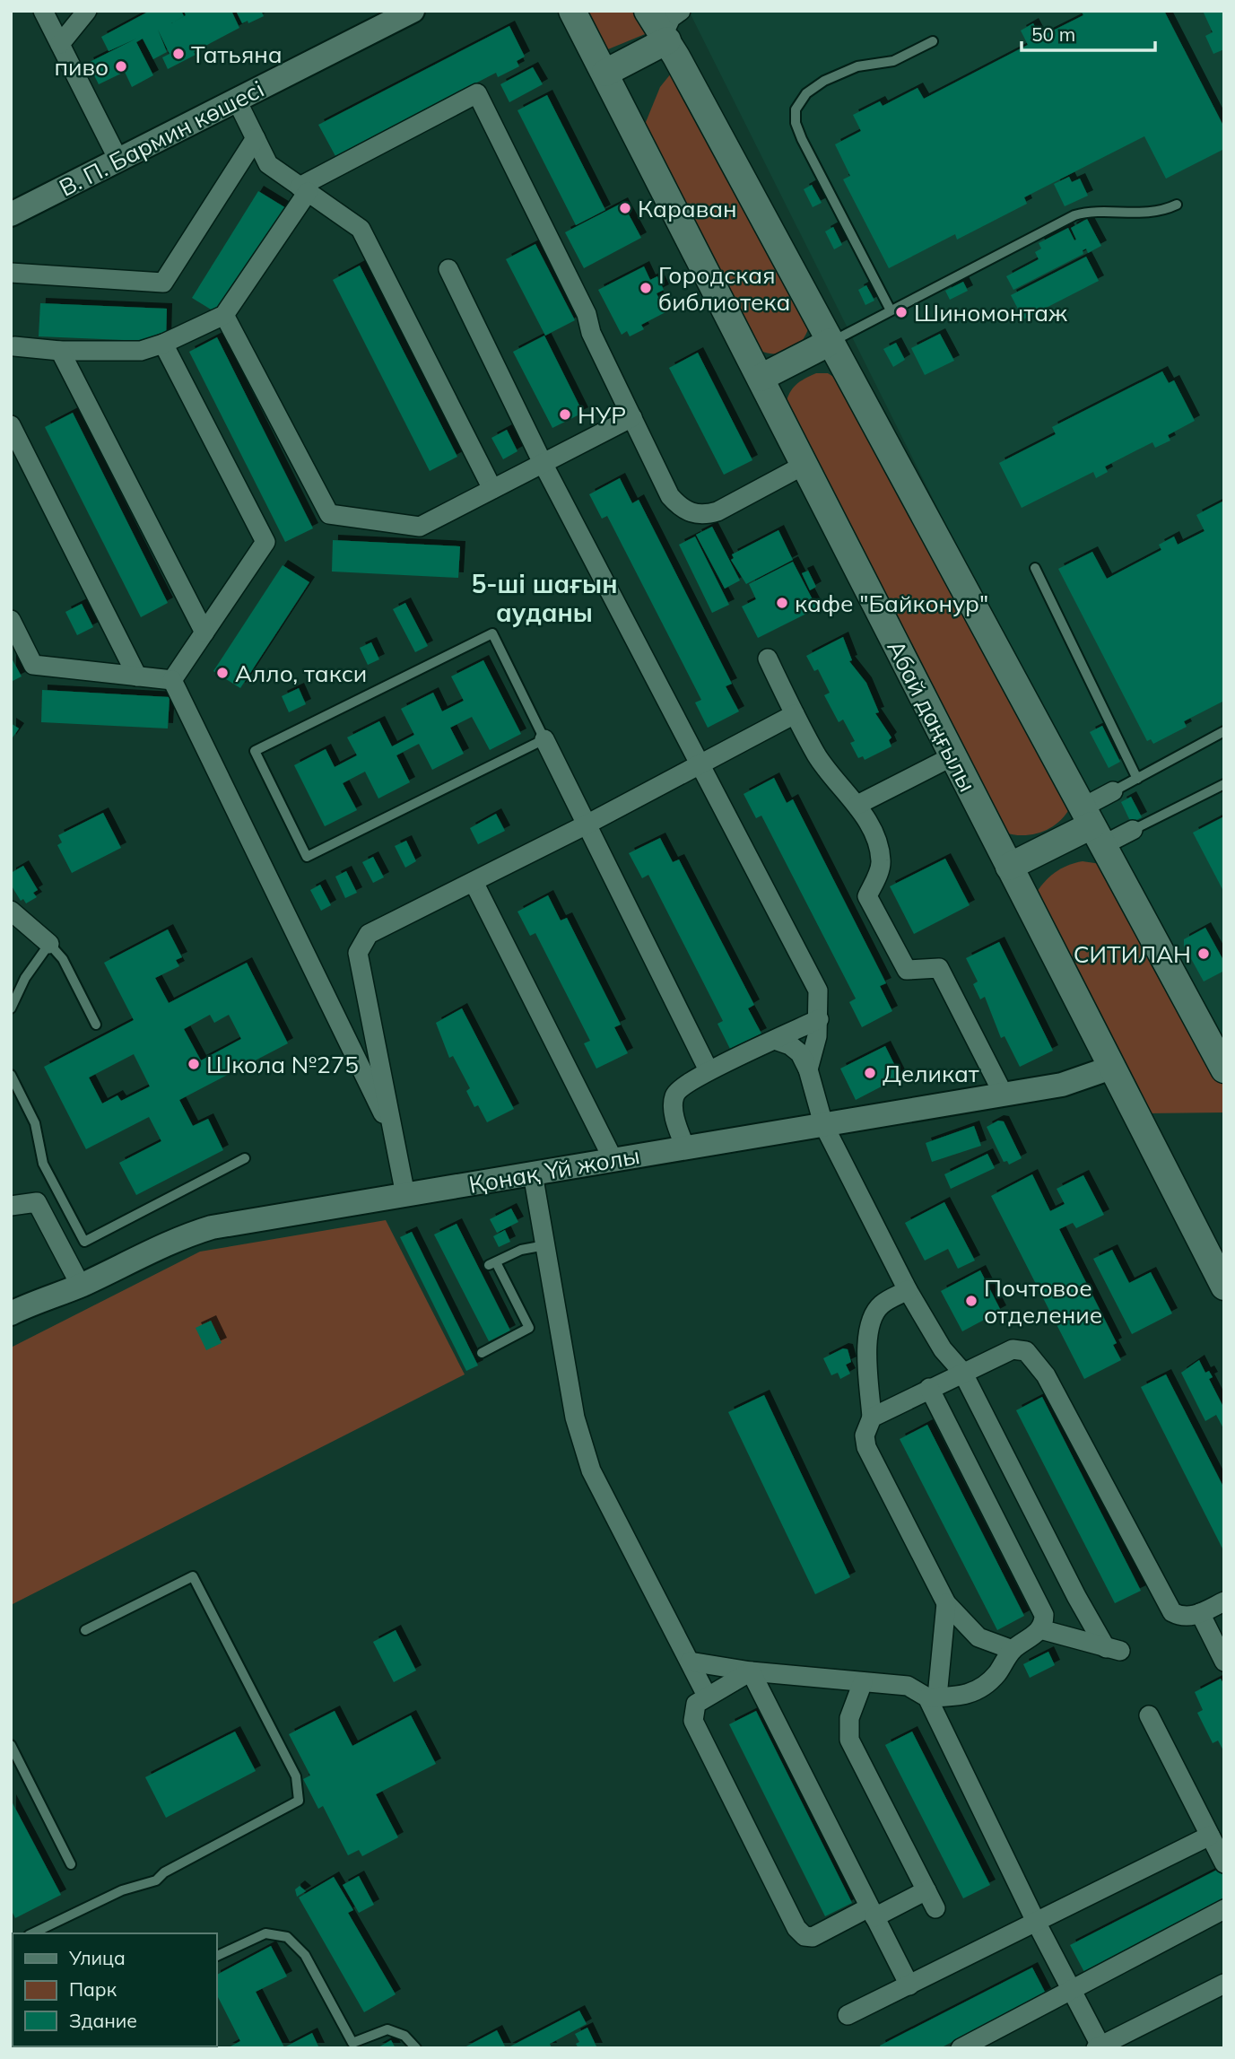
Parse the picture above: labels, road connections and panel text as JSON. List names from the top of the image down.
{
  "streets": {
    "main road": ["Абай даңғылы"],
    "street": ["В. П. Бармин көшесі", "Қонақ Үй жолы"]
  },
  "crossings": [
    ["Абай даңғылы", "Қонақ Үй жолы"]
  ],
  "districts": ["5-ші шағын ауданы"],
  "places": [
    "Татьяна",
    "пиво",
    "Караван",
    "Городская библиотека",
    "Шиномонтаж",
    "НУР",
    "кафе \"Байконур\"",
    "Алло, такси",
    "СИТИЛАН",
    "Школа №275",
    "Деликат",
    "Почтовое отделение"
  ],
  "legend": ["Улица", "Парк", "Здание"],
  "scale_bar": "50 m"
}
